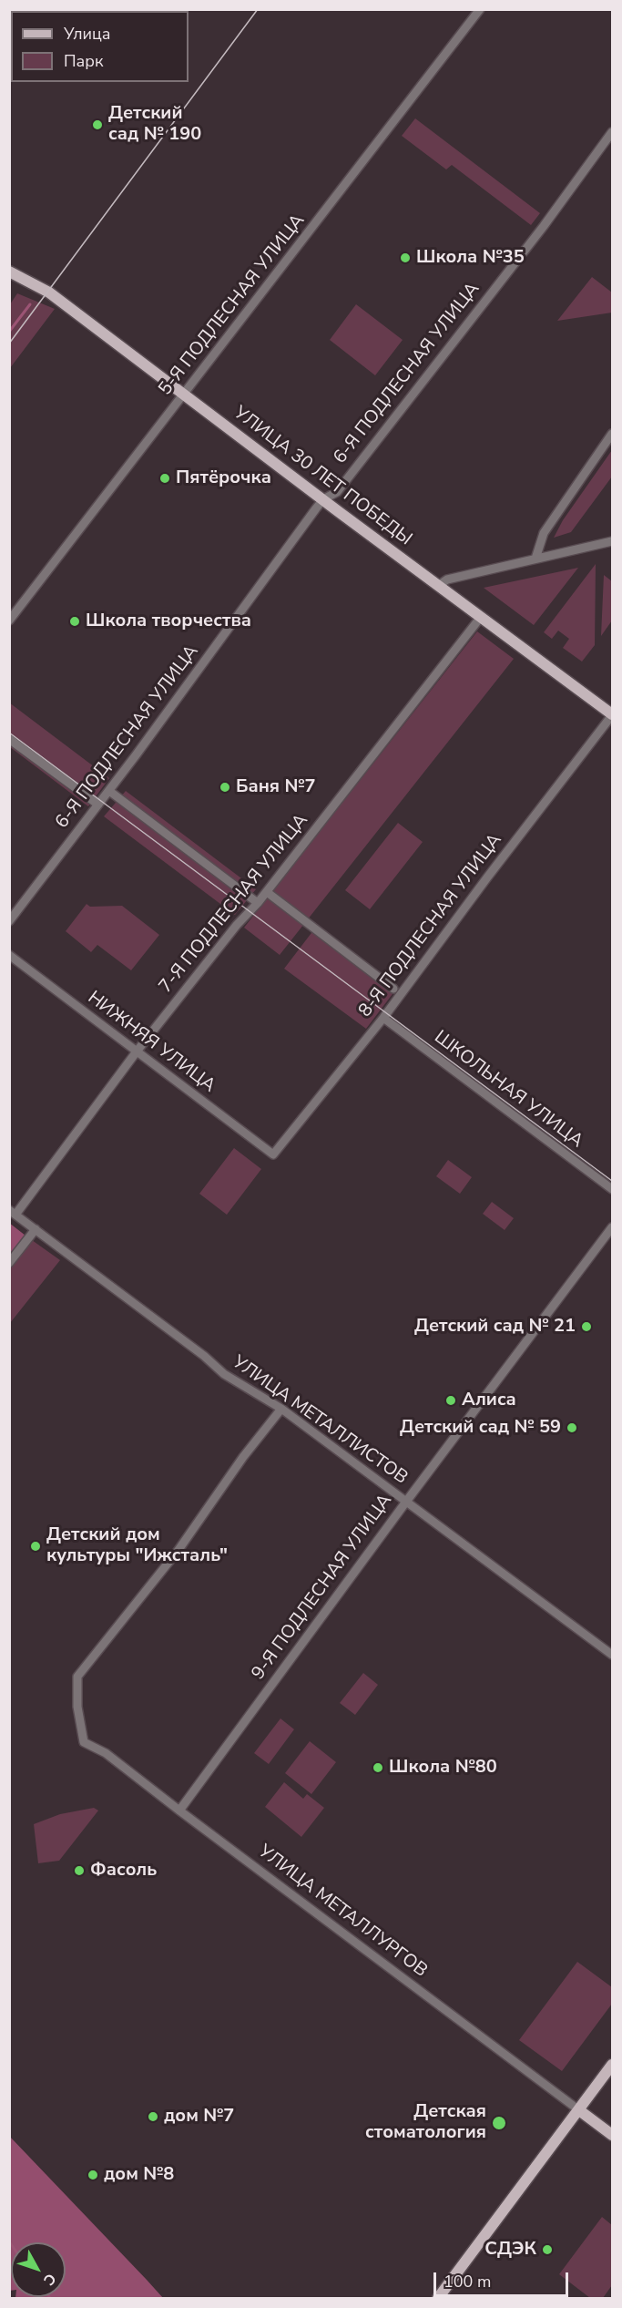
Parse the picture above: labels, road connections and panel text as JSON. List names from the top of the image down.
{
  "streets": {
    "main road": ["УЛИЦА 30 ЛЕТ ПОБЕДЫ"],
    "street": [
      "5-Я ПОДЛЕСНАЯ УЛИЦА",
      "6-Я ПОДЛЕСНАЯ УЛИЦА",
      "7-Я ПОДЛЕСНАЯ УЛИЦА",
      "8-Я ПОДЛЕСНАЯ УЛИЦА",
      "НИЖНЯЯ УЛИЦА",
      "ШКОЛЬНАЯ УЛИЦА",
      "УЛИЦА МЕТАЛЛИСТОВ",
      "9-Я ПОДЛЕСНАЯ УЛИЦА",
      "УЛИЦА МЕТАЛЛУРГОВ"
    ]
  },
  "crossings": [
    ["5-Я ПОДЛЕСНАЯ УЛИЦА", "УЛИЦА 30 ЛЕТ ПОБЕДЫ"],
    ["6-Я ПОДЛЕСНАЯ УЛИЦА", "УЛИЦА 30 ЛЕТ ПОБЕДЫ"],
    ["УЛИЦА 30 ЛЕТ ПОБЕДЫ", "7-Я ПОДЛЕСНАЯ УЛИЦА"],
    ["УЛИЦА 30 ЛЕТ ПОБЕДЫ", "8-Я ПОДЛЕСНАЯ УЛИЦА"],
    ["7-Я ПОДЛЕСНАЯ УЛИЦА", "НИЖНЯЯ УЛИЦА"],
    ["7-Я ПОДЛЕСНАЯ УЛИЦА", "УЛИЦА МЕТАЛЛИСТОВ"],
    ["8-Я ПОДЛЕСНАЯ УЛИЦА", "НИЖНЯЯ УЛИЦА"],
    ["8-Я ПОДЛЕСНАЯ УЛИЦА", "ШКОЛЬНАЯ УЛИЦА"],
    ["УЛИЦА МЕТАЛЛИСТОВ", "9-Я ПОДЛЕСНАЯ УЛИЦА"],
    ["УЛИЦА МЕТАЛЛИСТОВ", "УЛИЦА МЕТАЛЛУРГОВ"],
    ["9-Я ПОДЛЕСНАЯ УЛИЦА", "УЛИЦА МЕТАЛЛУРГОВ"]
  ],
  "places": [
    "Детский сад № 190",
    "Школа №35",
    "Пятёрочка",
    "Школа творчества",
    "Баня №7",
    "Детский сад № 21",
    "Алиса",
    "Детский сад № 59",
    "Детский дом культуры \"Ижсталь\"",
    "Школа №80",
    "Фасоль",
    "дом №7",
    "Детская стоматология",
    "дом №8",
    "СДЭК"
  ],
  "legend": ["Улица", "Парк"],
  "scale_bar": "100 m",
  "north": "bottom right"
}
